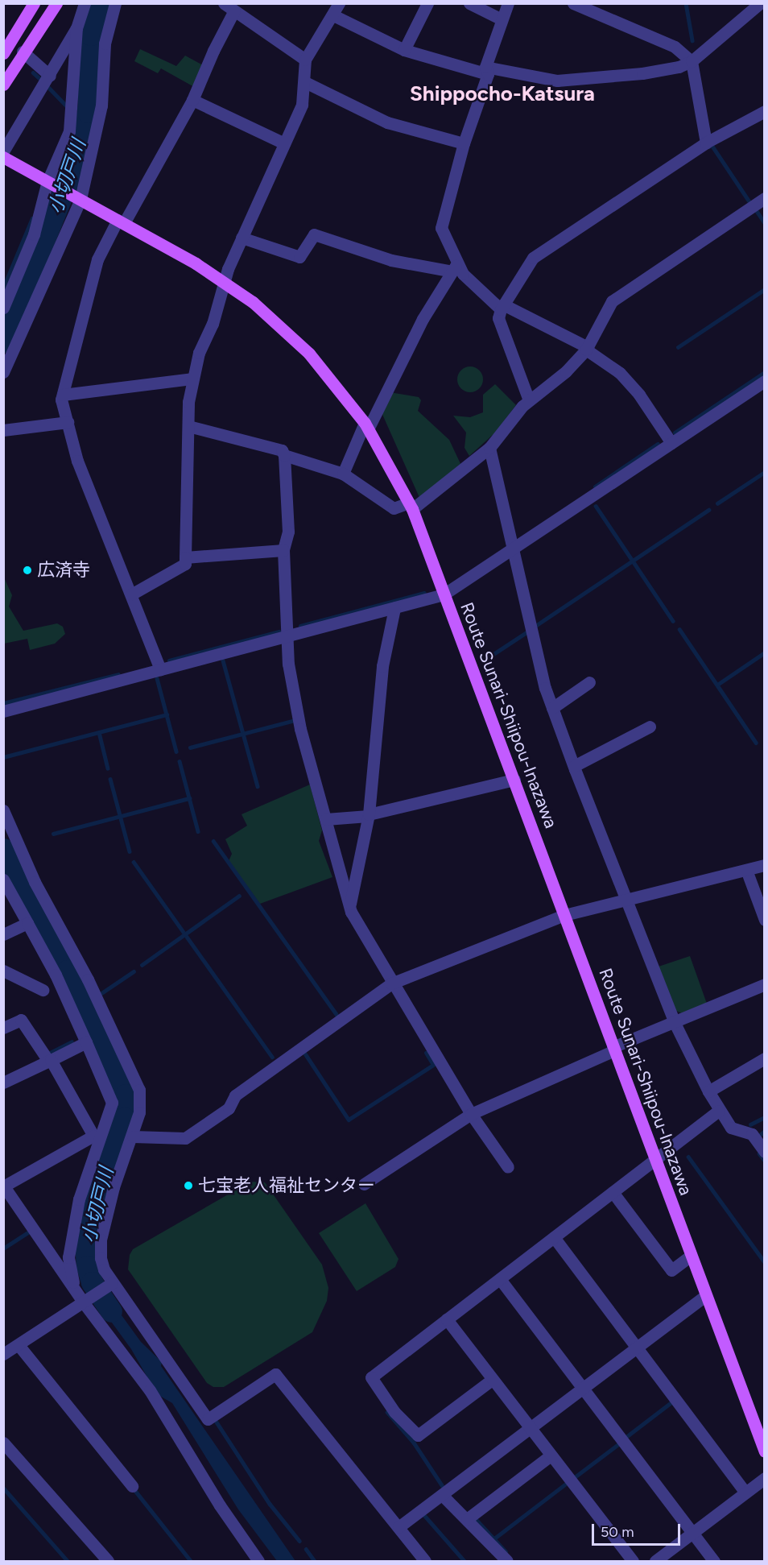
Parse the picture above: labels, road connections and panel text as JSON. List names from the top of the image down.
{
  "streets": {
    "main road": ["Route Sunari-Shiipou-Inazawa"]
  },
  "districts": ["Shippocho-Katsura"],
  "water": ["小切戸川"],
  "places": ["広済寺", "七宝老人福祉センター"],
  "scale_bar": "50 m"
}
